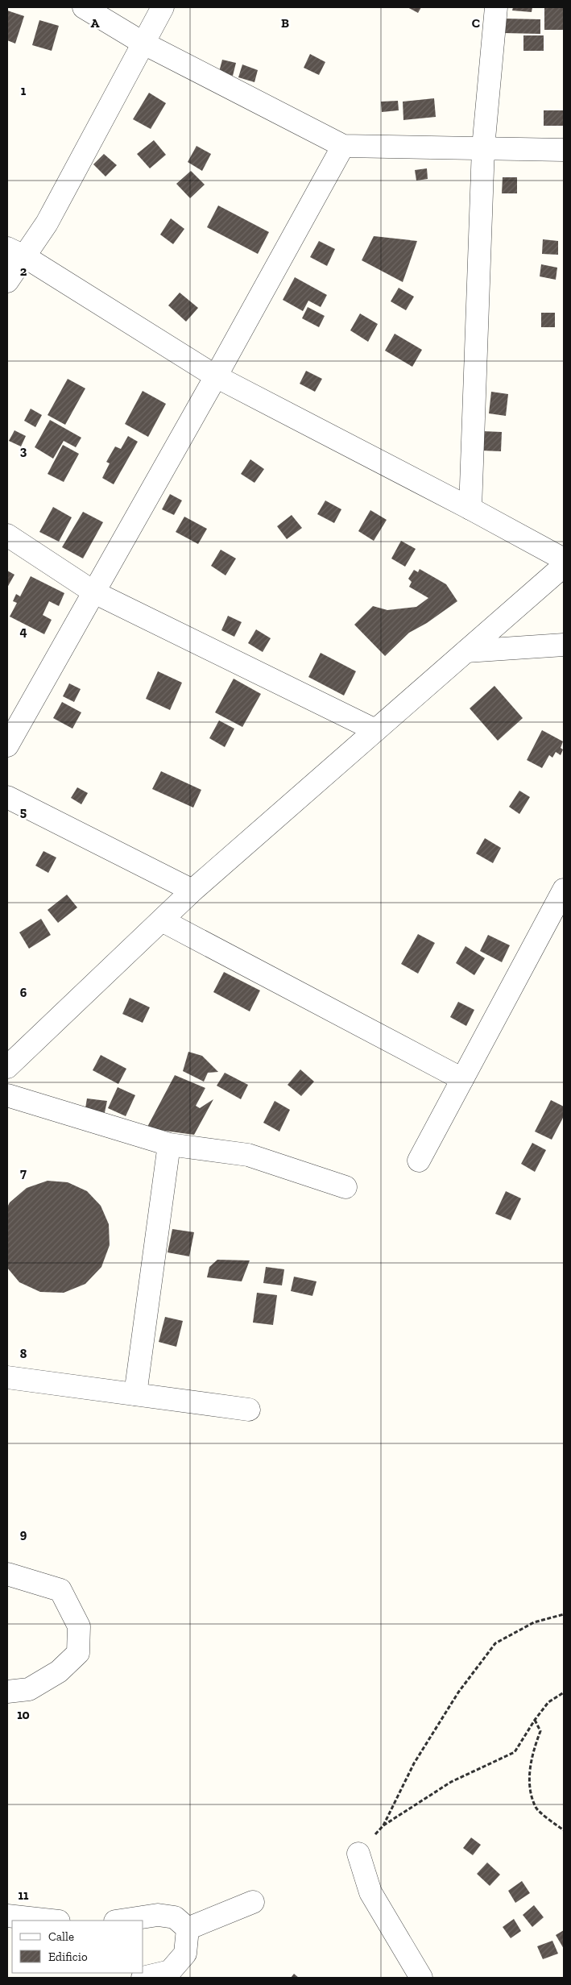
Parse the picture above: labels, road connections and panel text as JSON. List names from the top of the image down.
{
  "legend": ["Calle", "Edificio"],
  "grid": {
    "columns": ["A", "B", "C"],
    "rows": [
      "1",
      "2",
      "3",
      "4",
      "5",
      "6",
      "7",
      "8",
      "9",
      "10",
      "11"
    ]
  }
}
